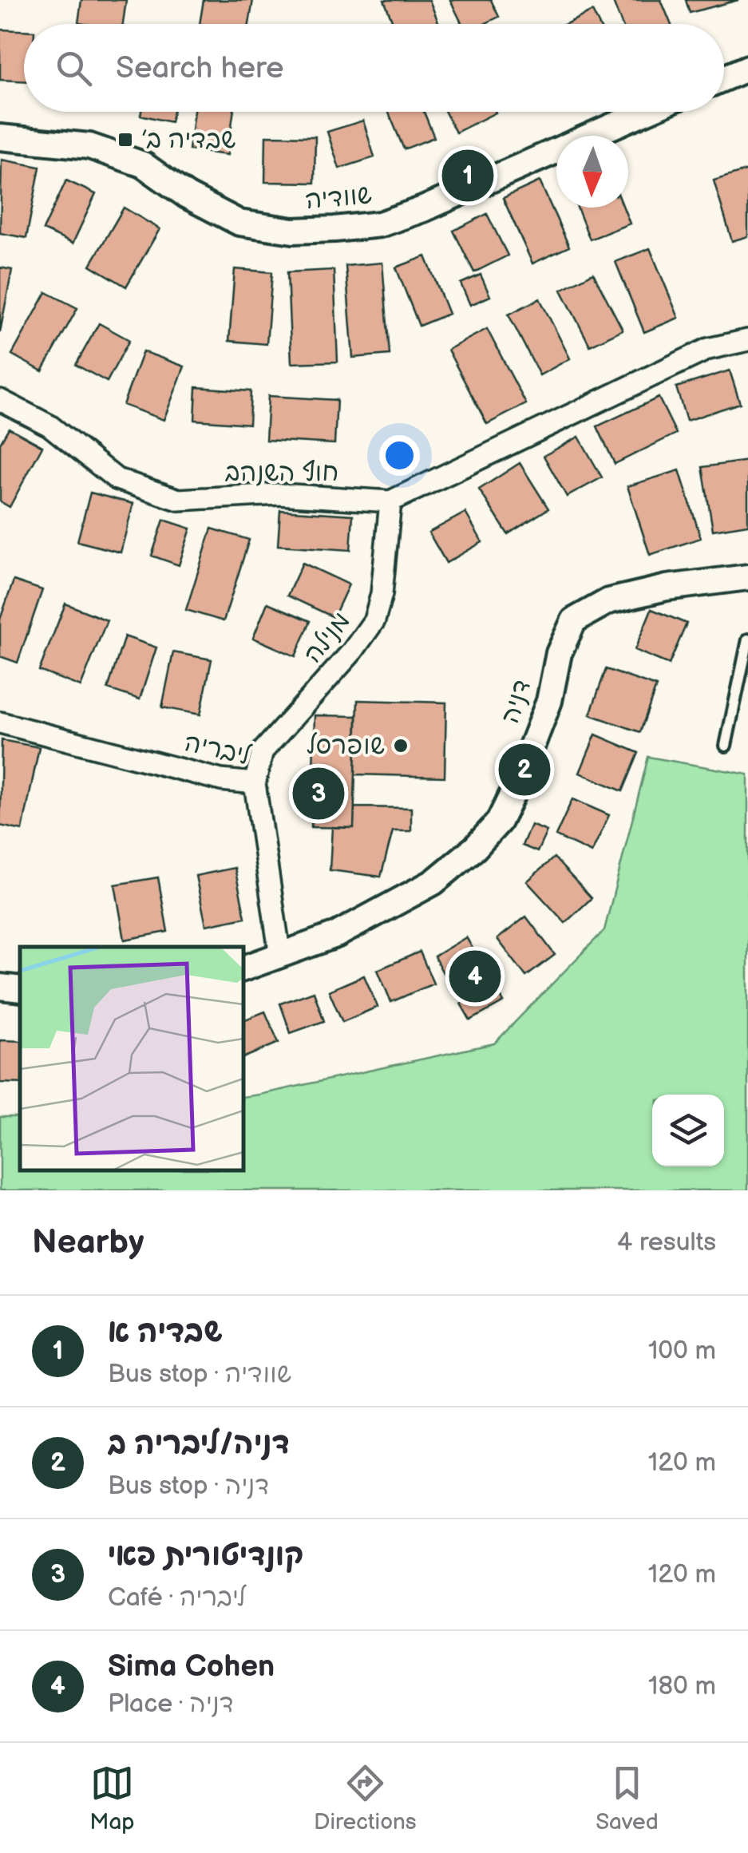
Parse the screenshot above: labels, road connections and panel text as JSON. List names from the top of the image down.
{
  "streets": {
    "street": [
      "שוודיה",
      "חוף השנהב",
      "מנילה",
      "דניה",
      "ליבריה"
    ]
  },
  "crossings": [
    ["חוף השנהב", "מנילה"],
    ["מנילה", "ליבריה"],
    ["דניה", "ליבריה"]
  ],
  "places": {
    "transit": ["שבדיה ב׳"],
    "other": ["שופרסל"]
  },
  "north": "bottom",
  "page": {
    "search": "Search here",
    "pins": [
      "1",
      "2",
      "3",
      "4"
    ],
    "heading": ["Nearby", "4 results"],
    "list": [
      {
        "mark": "1",
        "name": "שבדיה א",
        "note": "Bus stop · שוודיה",
        "value": "100 m"
      },
      {
        "mark": "2",
        "name": "דניה/ליבריה ב",
        "note": "Bus stop · דניה",
        "value": "120 m"
      },
      {
        "mark": "3",
        "name": "קונדיטורית פאי",
        "note": "Café · ליבריה",
        "value": "120 m"
      },
      {
        "mark": "4",
        "name": "Sima Cohen",
        "note": "Place · דניה",
        "value": "180 m"
      }
    ],
    "nav": ["Map", "Directions", "Saved"]
  }
}
